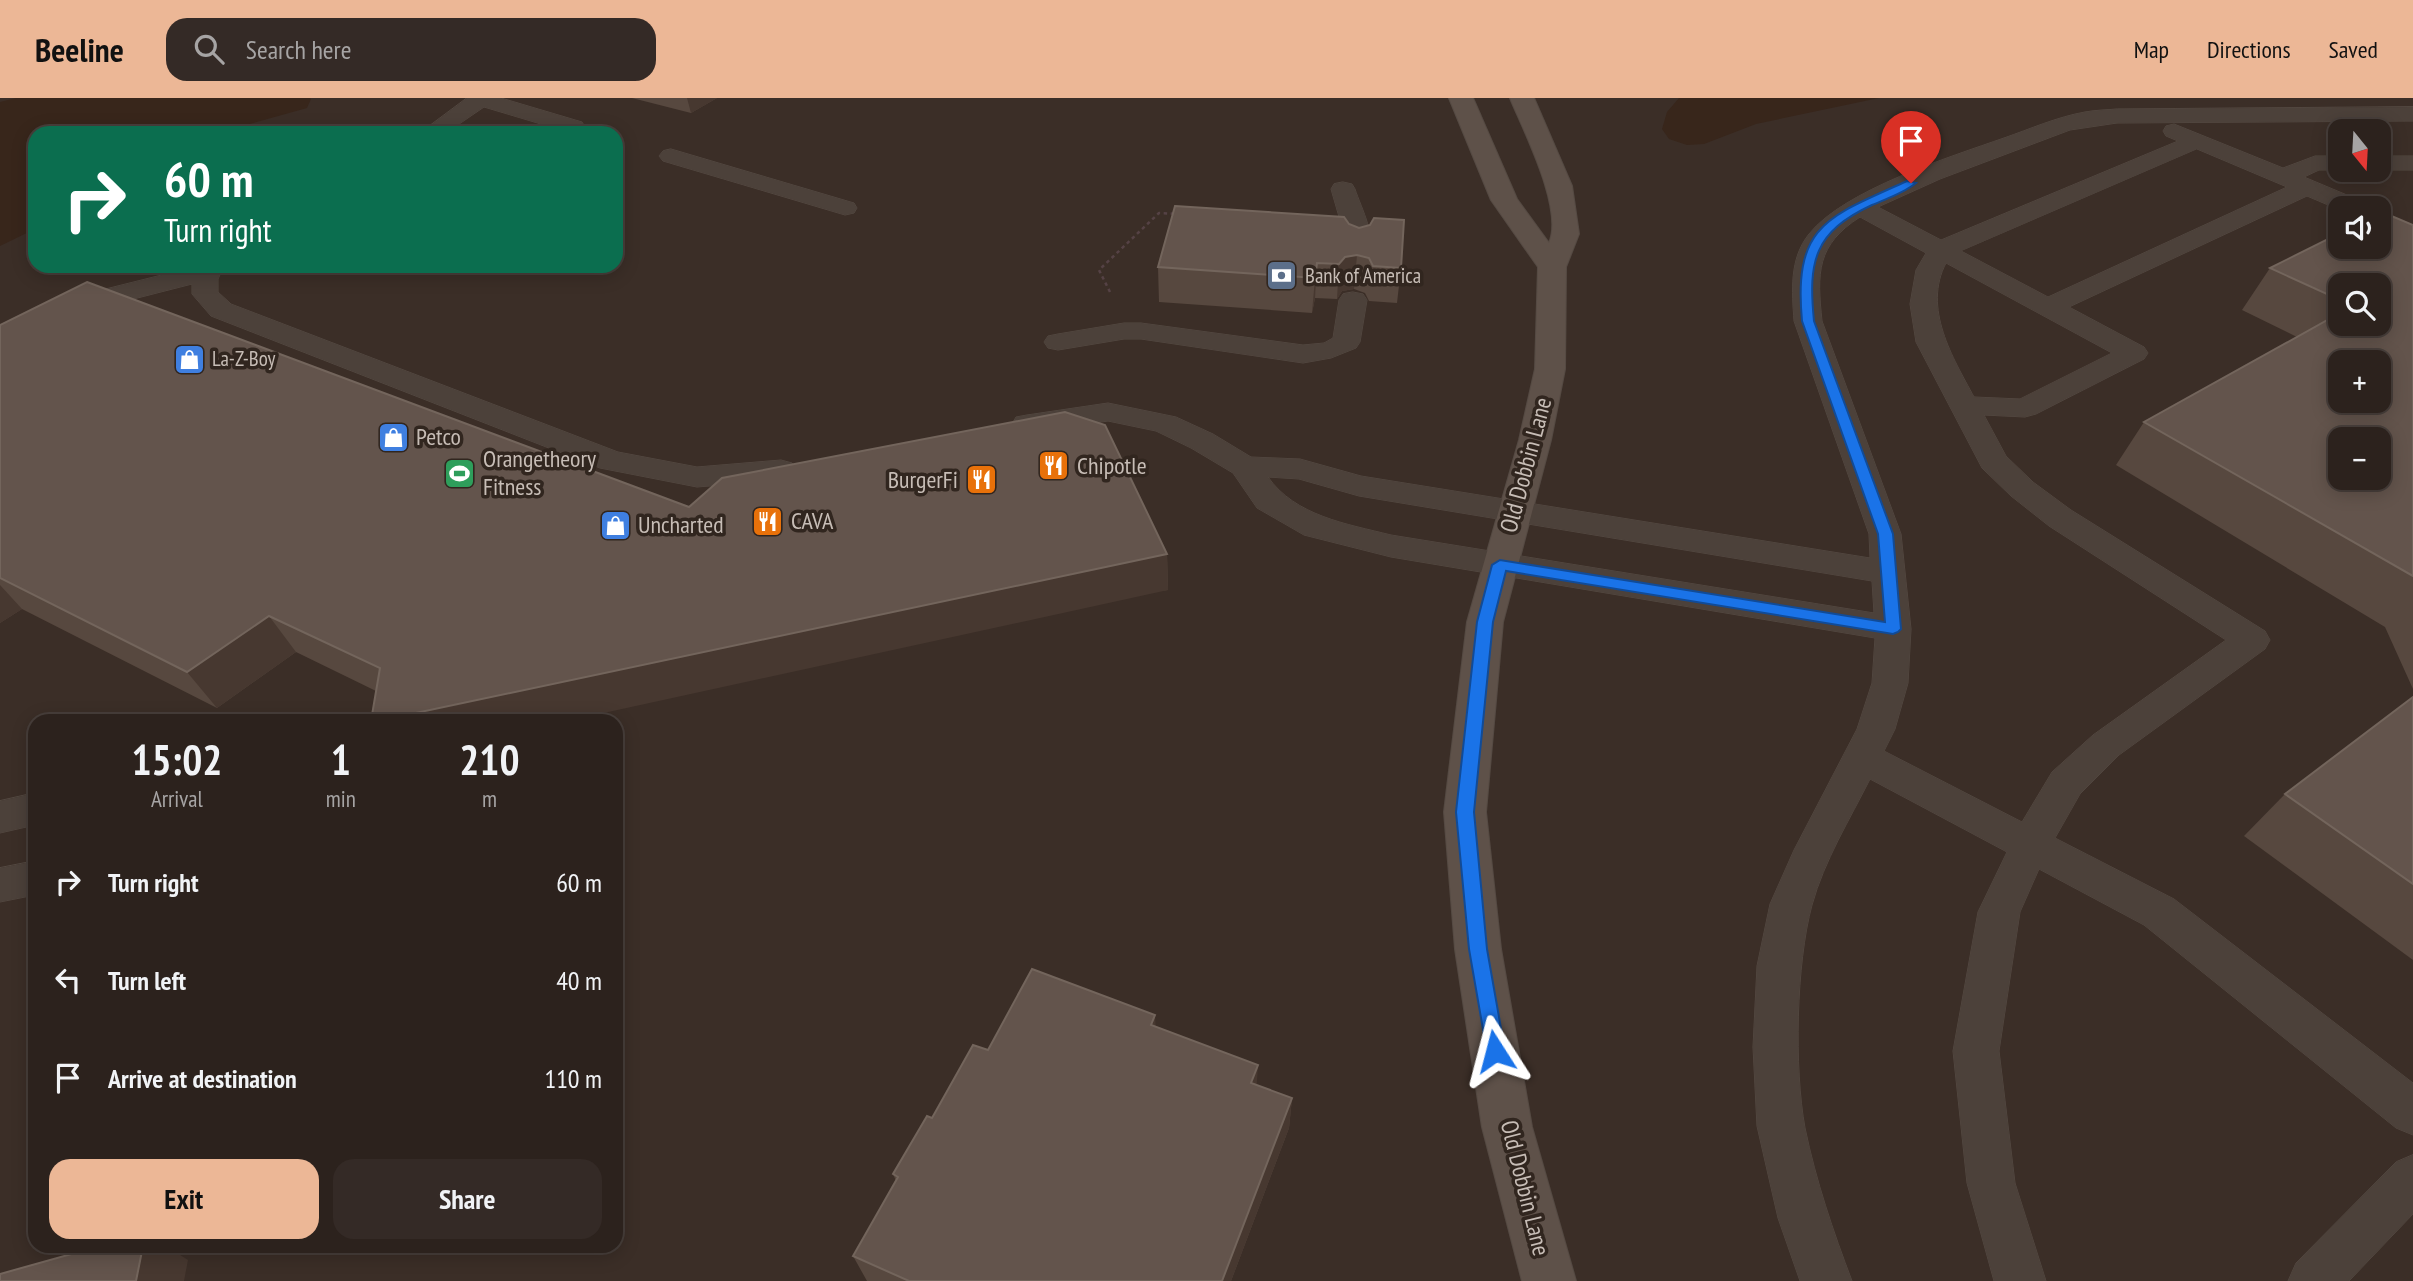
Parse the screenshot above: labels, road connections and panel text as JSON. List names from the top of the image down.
{
  "streets": {
    "street": ["Old Dobbin Lane"]
  },
  "places": {
    "bank": ["Bank of America"],
    "shop": ["La-Z-Boy", "Petco", "Uncharted"],
    "restaurant": ["Chipotle", "BurgerFi", "CAVA"],
    "sports": ["Orangetheory Fitness"]
  },
  "north": "bottom",
  "page": {
    "header": "Beeline",
    "search": "Search here",
    "nav": ["Map", "Directions", "Saved"],
    "map_buttons": ["+", "−"],
    "turn": ["60 m", "Turn right"],
    "eta": [
      "15:02",
      "Arrival",
      "1",
      "min",
      "210",
      "m"
    ],
    "list": [
      {
        "name": "Turn right",
        "value": "60 m"
      },
      {
        "name": "Turn left",
        "value": "40 m"
      },
      {
        "name": "Arrive at destination",
        "value": "110 m"
      }
    ],
    "buttons": ["Exit", "Share"]
  }
}
